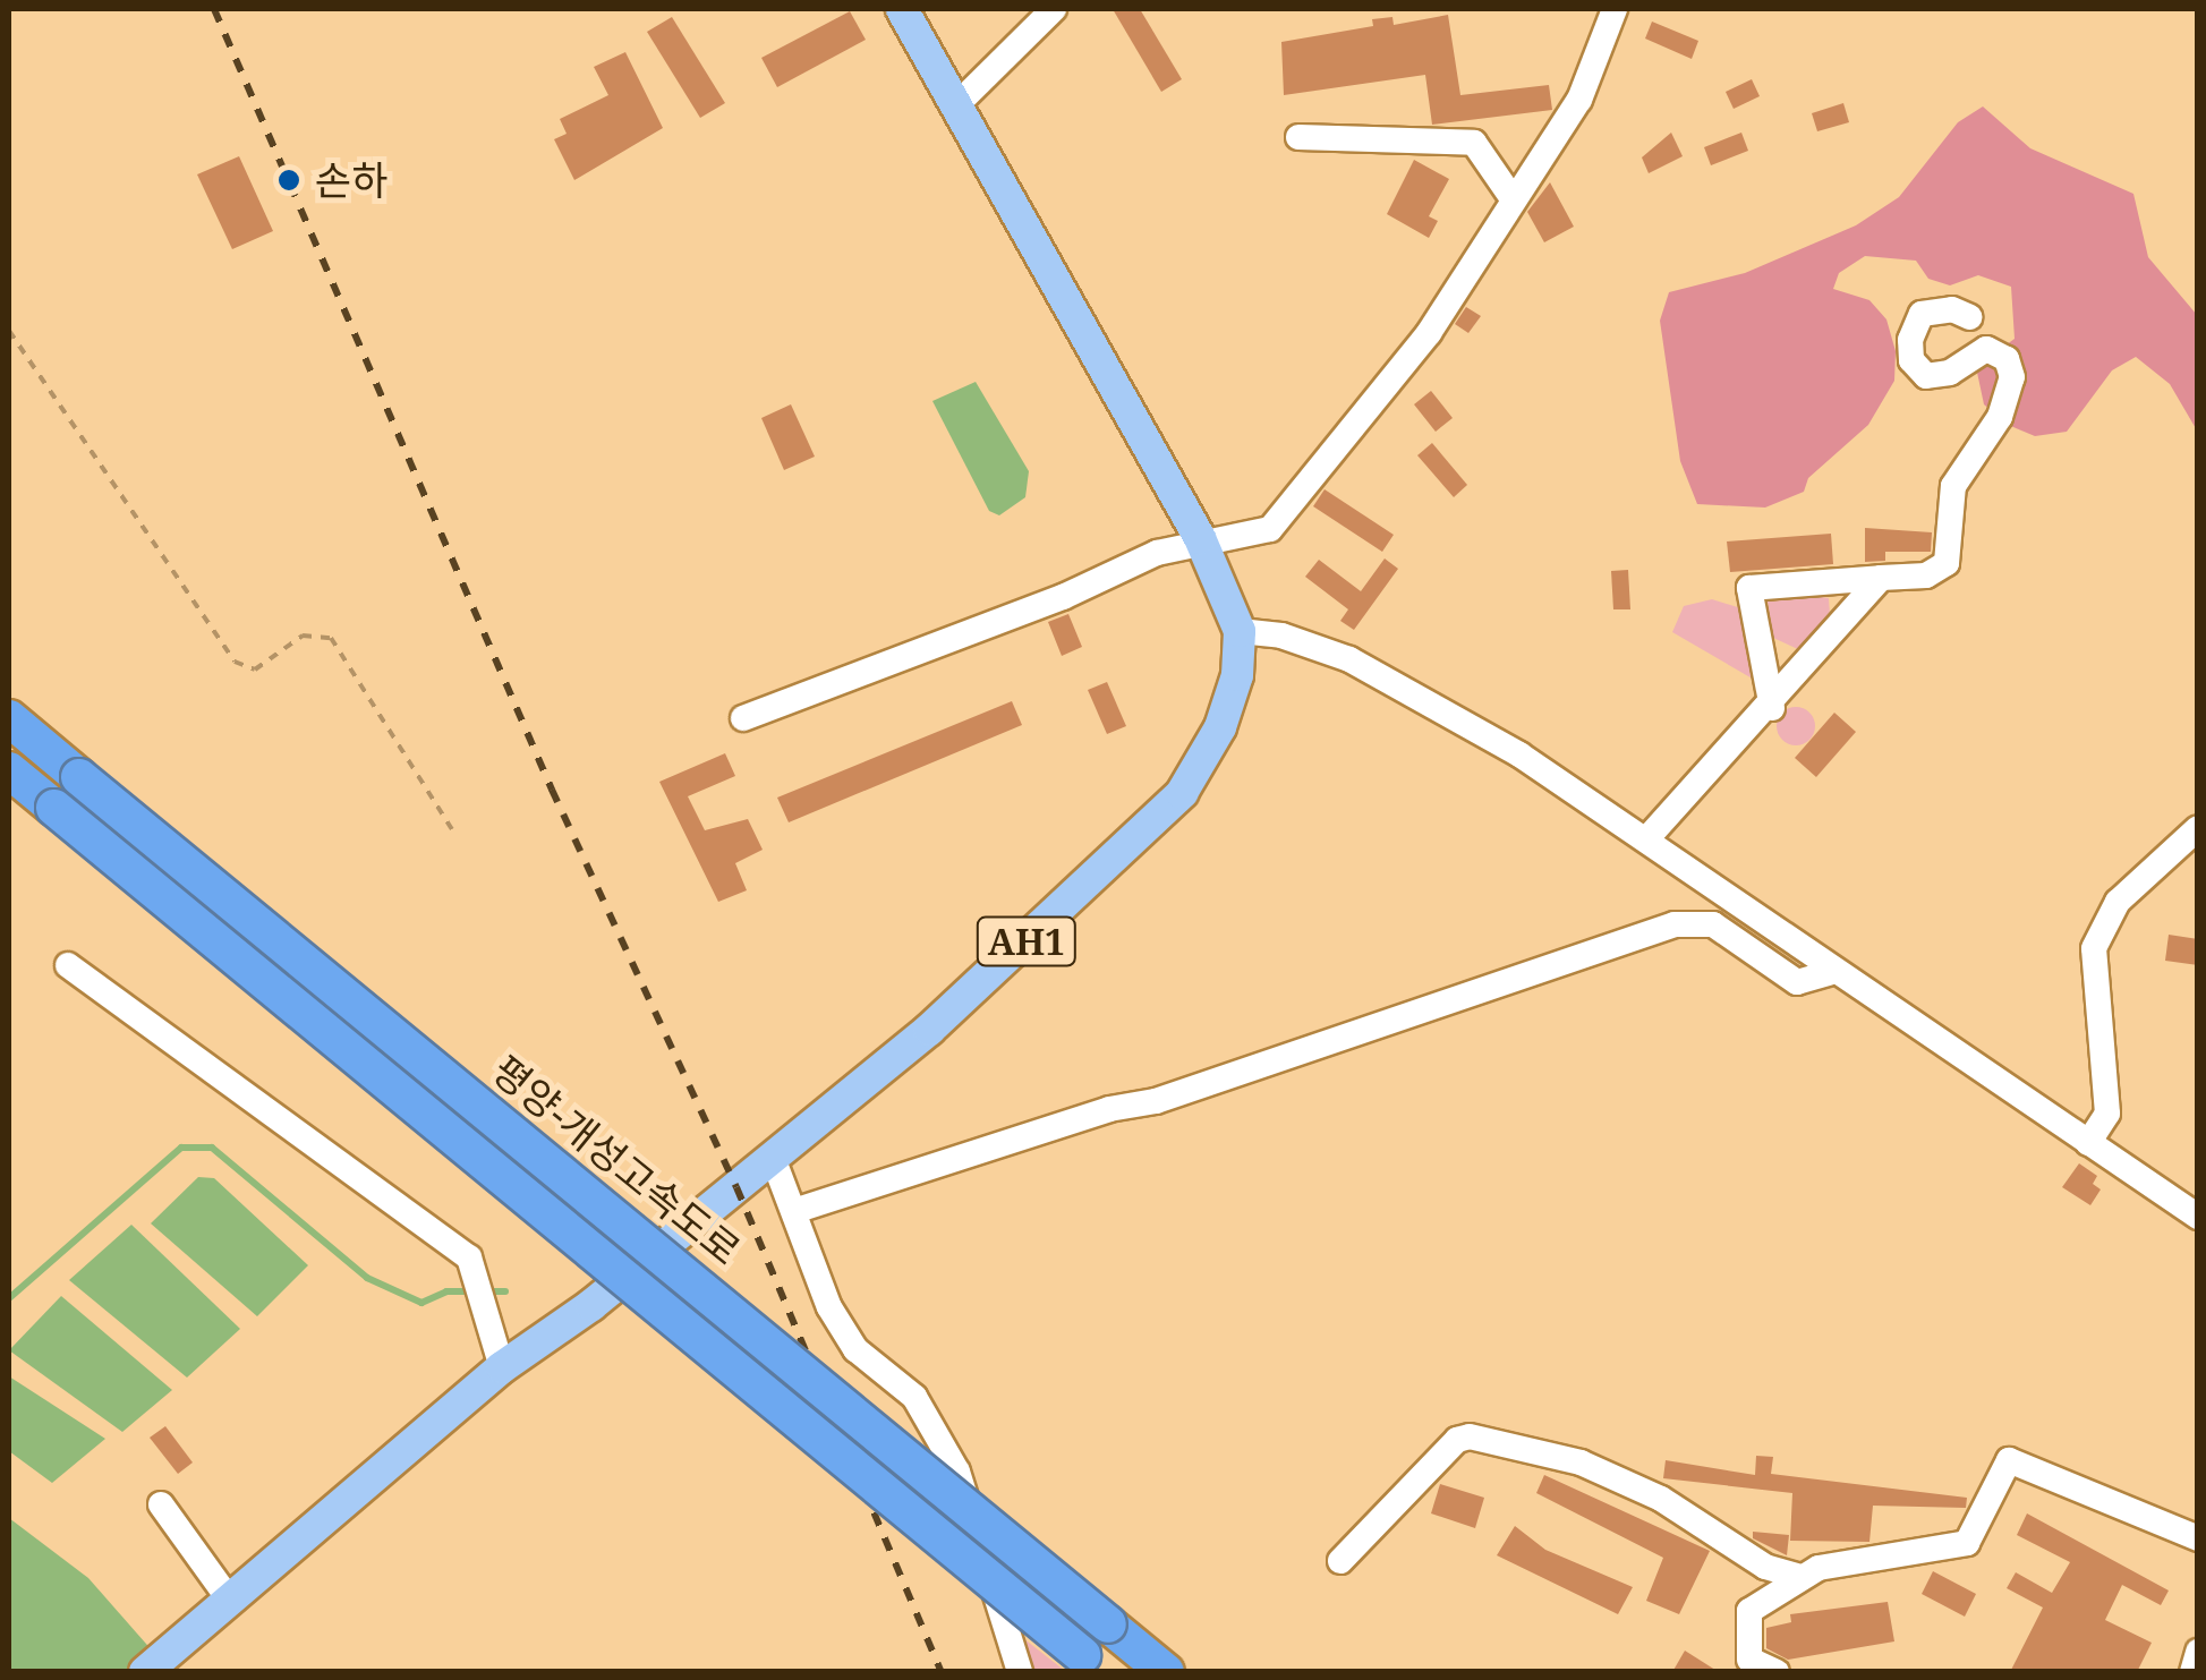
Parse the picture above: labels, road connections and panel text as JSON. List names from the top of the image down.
{
  "streets": {
    "highway": ["평양-개성고속도로"],
    "main road": ["AH1"]
  },
  "places": ["손하"]
}
